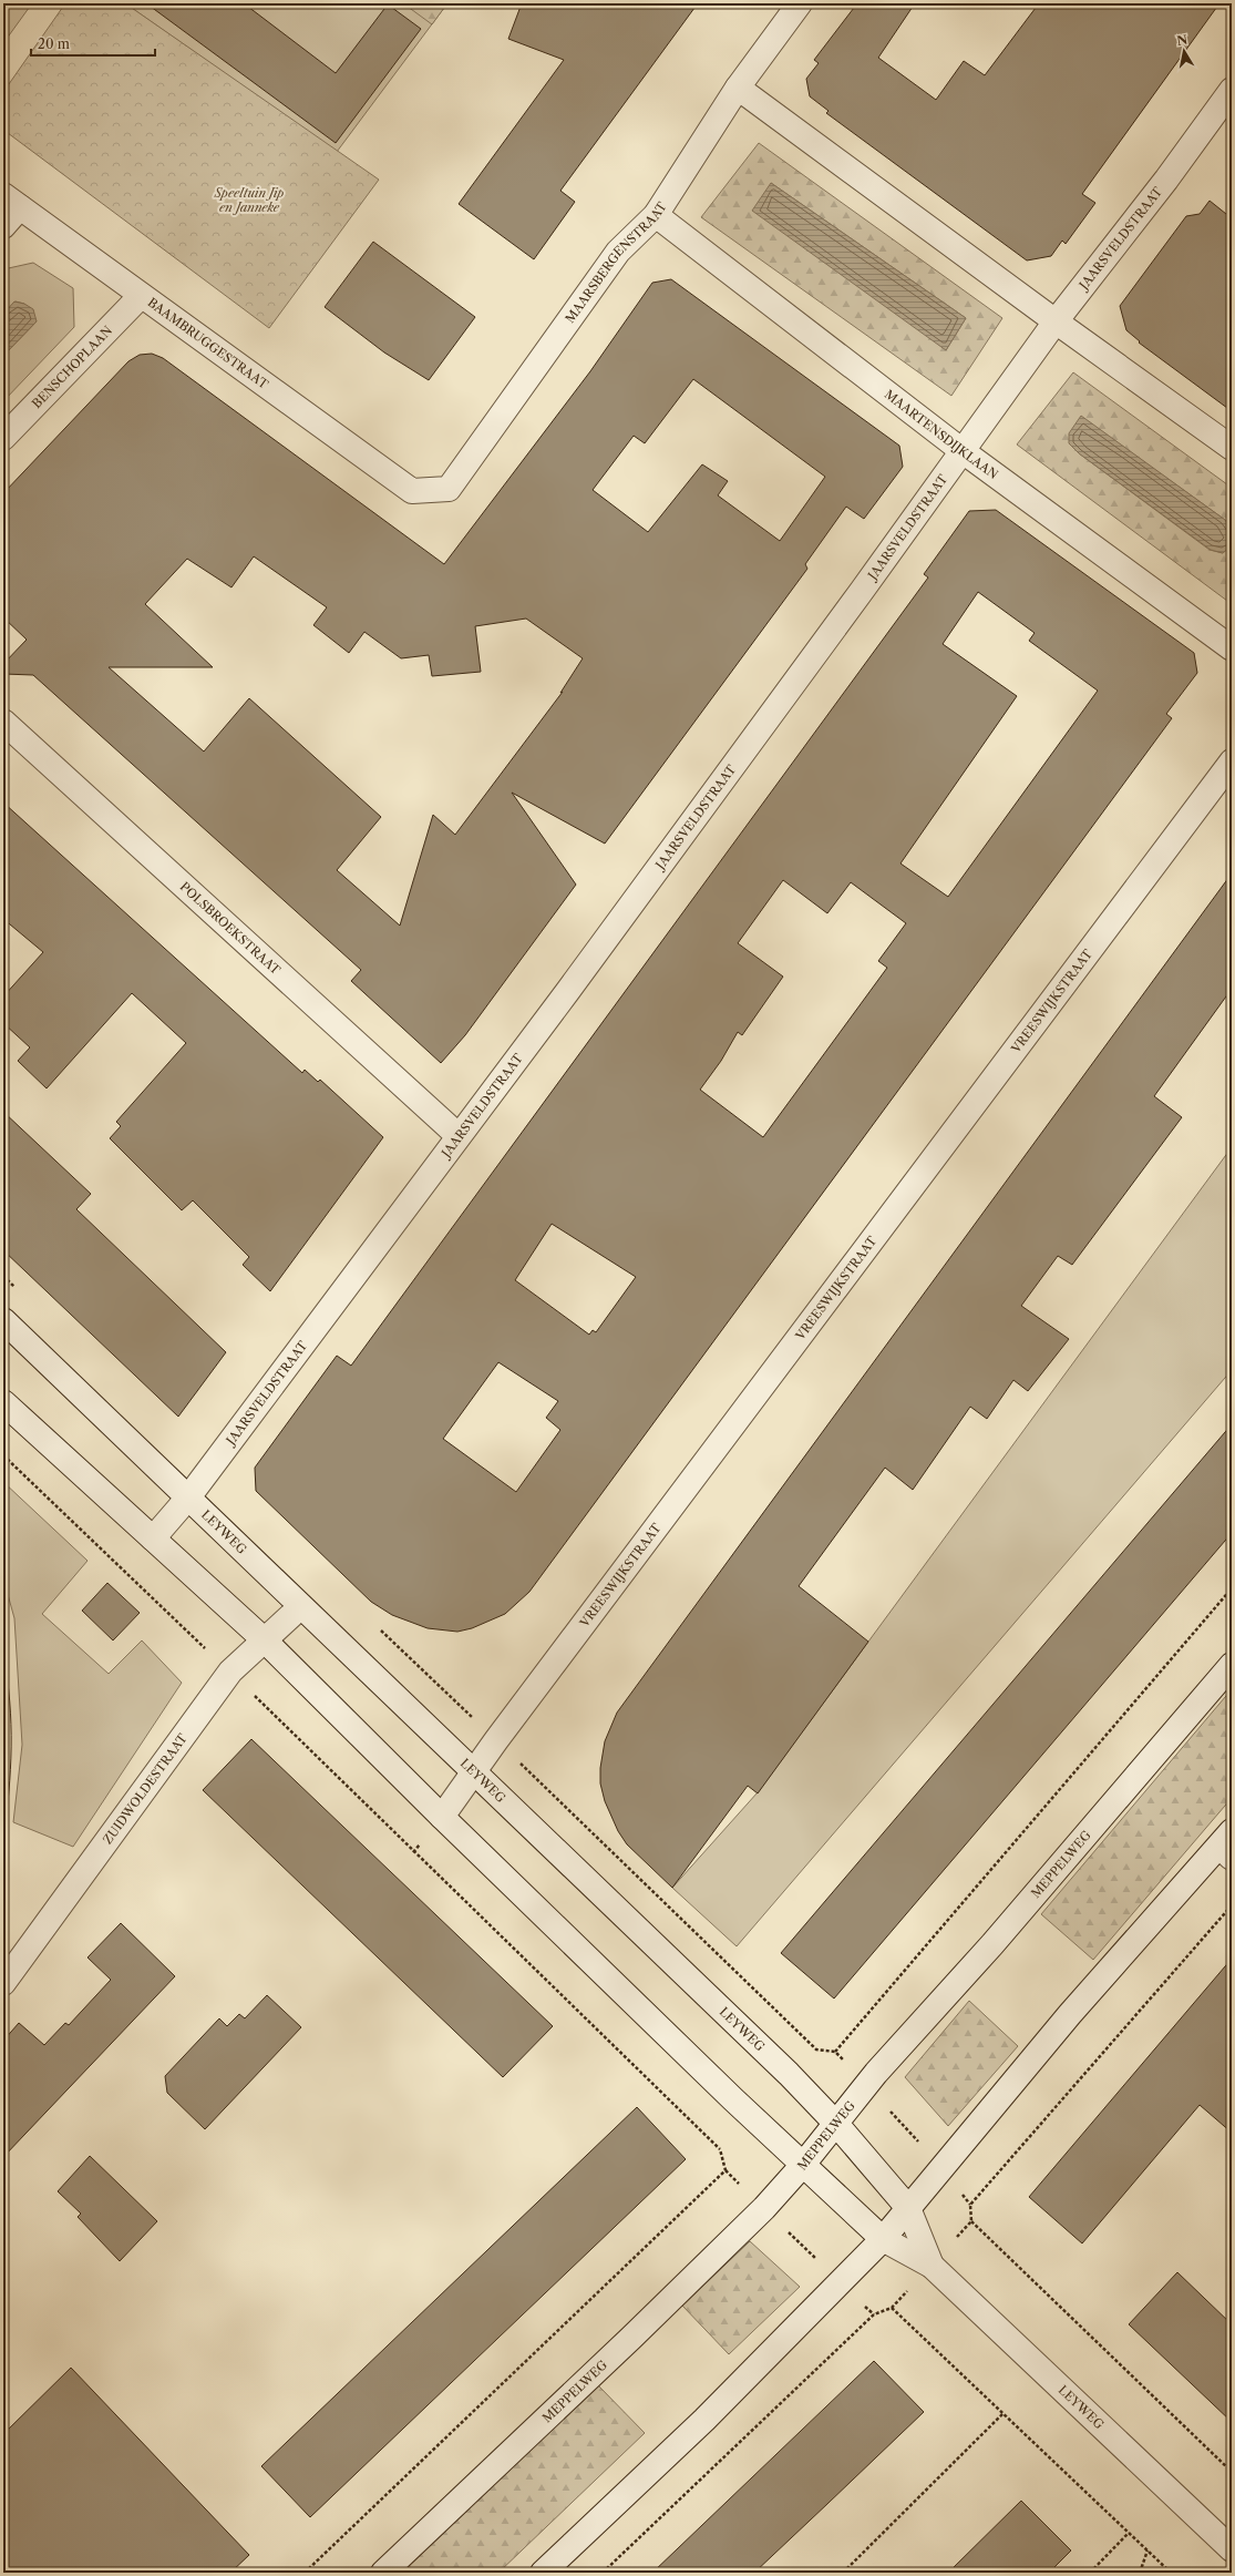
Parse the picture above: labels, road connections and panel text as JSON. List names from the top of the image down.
{
  "streets": {
    "street": [
      "JAARSVELDSTRAAT",
      "MAARSBERGENSTRAAT",
      "BAAMBRUGGESTRAAT",
      "BENSCHOPLAAN",
      "MAARTENSDIJKLAAN",
      "POLSBROEKSTRAAT",
      "VREESWIJKSTRAAT",
      "LEYWEG",
      "ZUIDWOLDESTRAAT",
      "MEPPELWEG"
    ]
  },
  "crossings": [
    ["JAARSVELDSTRAAT", "MAARTENSDIJKLAAN"],
    ["JAARSVELDSTRAAT", "POLSBROEKSTRAAT"],
    ["JAARSVELDSTRAAT", "LEYWEG"],
    ["MAARSBERGENSTRAAT", "BAAMBRUGGESTRAAT"],
    ["MAARSBERGENSTRAAT", "MAARTENSDIJKLAAN"],
    ["BAAMBRUGGESTRAAT", "BENSCHOPLAAN"],
    ["VREESWIJKSTRAAT", "LEYWEG"],
    ["LEYWEG", "ZUIDWOLDESTRAAT"],
    ["LEYWEG", "MEPPELWEG"]
  ],
  "parks": ["Speeltuin Jip en Janneke"],
  "scale_bar": "20 m",
  "north": "top"
}
